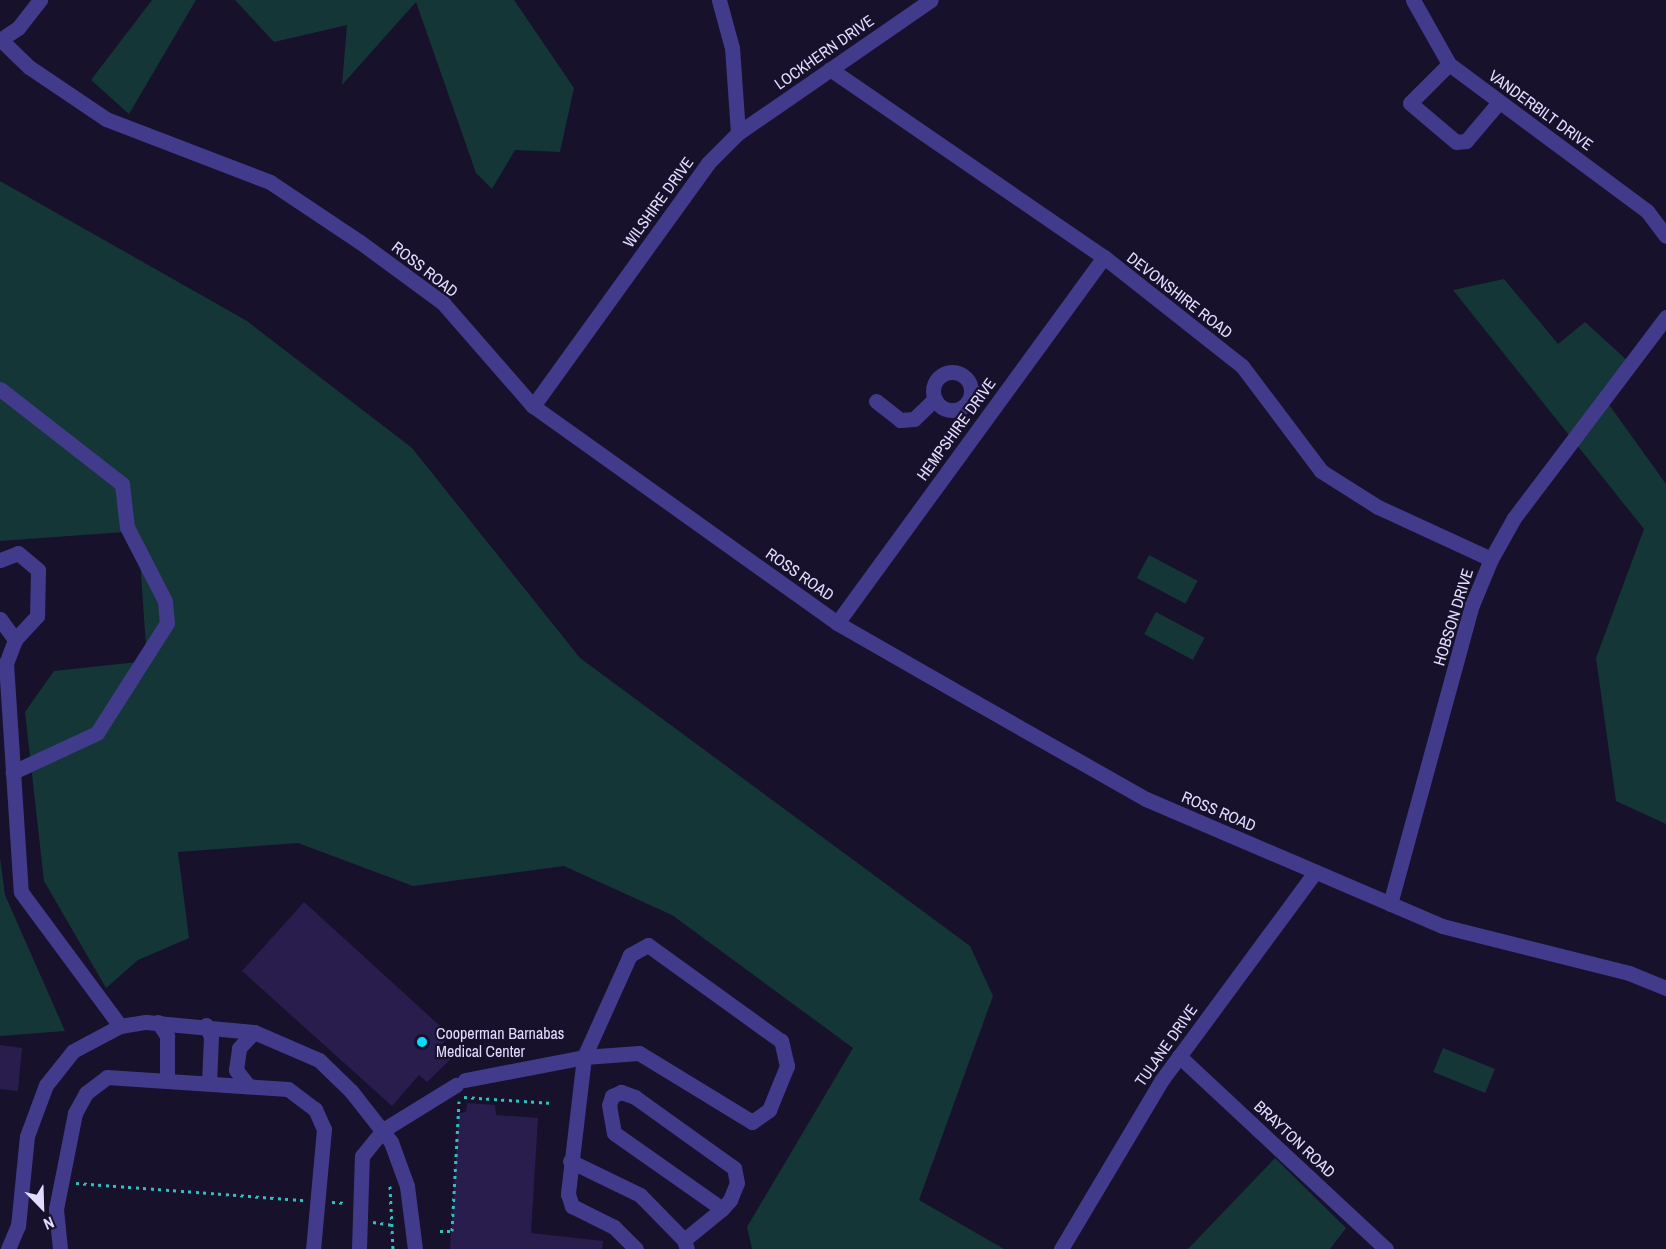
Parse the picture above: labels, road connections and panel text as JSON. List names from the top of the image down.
{
  "streets": {
    "street": [
      "LOCKHERN DRIVE",
      "VANDERBILT DRIVE",
      "WILSHIRE DRIVE",
      "ROSS ROAD",
      "DEVONSHIRE ROAD",
      "HEMPSHIRE DRIVE",
      "HOBSON DRIVE",
      "TULANE DRIVE",
      "BRAYTON ROAD"
    ]
  },
  "crossings": [
    ["LOCKHERN DRIVE", "WILSHIRE DRIVE"],
    ["LOCKHERN DRIVE", "DEVONSHIRE ROAD"],
    ["WILSHIRE DRIVE", "ROSS ROAD"],
    ["ROSS ROAD", "HEMPSHIRE DRIVE"],
    ["ROSS ROAD", "HOBSON DRIVE"],
    ["ROSS ROAD", "TULANE DRIVE"],
    ["DEVONSHIRE ROAD", "HEMPSHIRE DRIVE"],
    ["DEVONSHIRE ROAD", "HOBSON DRIVE"],
    ["TULANE DRIVE", "BRAYTON ROAD"]
  ],
  "places": ["Cooperman Barnabas Medical Center"],
  "north": "bottom right"
}
